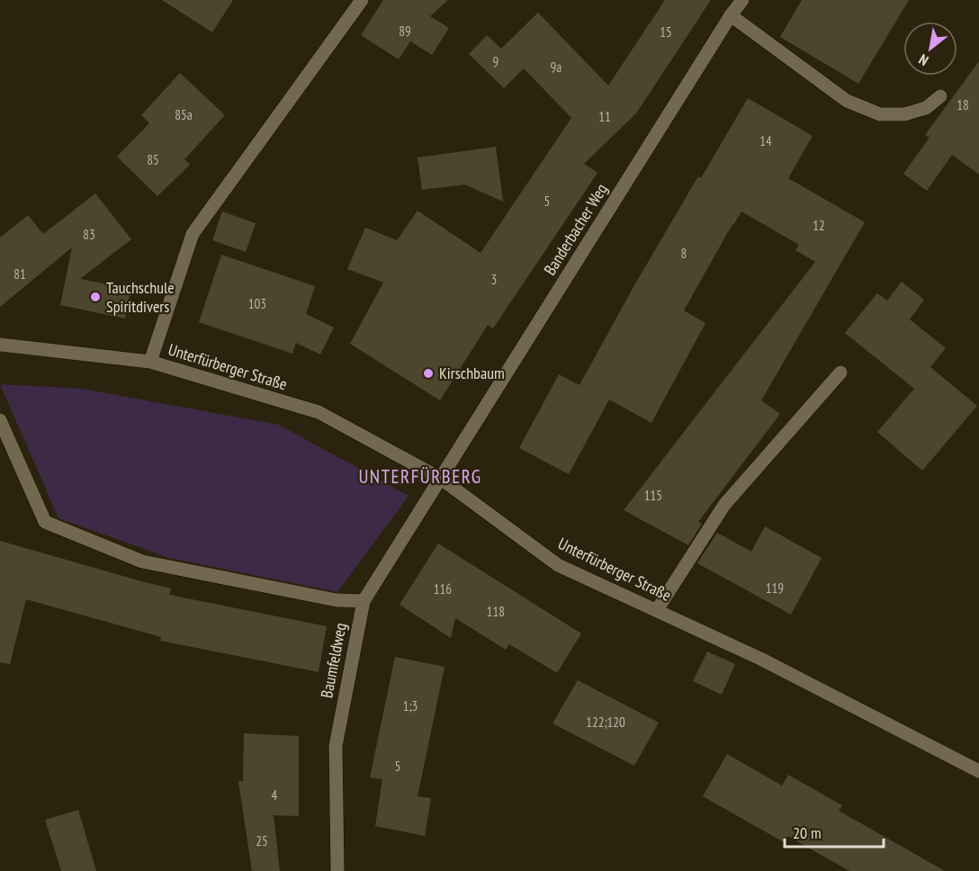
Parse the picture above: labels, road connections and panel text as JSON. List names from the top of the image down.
{
  "streets": {
    "street": ["Banderbacher Weg", "Unterfürberger Straße", "Baumfeldweg"]
  },
  "crossings": [
    ["Banderbacher Weg", "Unterfürberger Straße"],
    ["Banderbacher Weg", "Baumfeldweg"],
    ["Unterfürberger Straße", "Baumfeldweg"]
  ],
  "districts": ["UNTERFÜRBERG"],
  "places": ["Tauchschule Spiritdivers", "Kirschbaum"],
  "house_numbers": [
    "89",
    "15",
    "9",
    "9a",
    "18",
    "85a",
    "11",
    "14",
    "85",
    "5",
    "12",
    "83",
    "8",
    "81",
    "3",
    "103",
    "115",
    "119",
    "116",
    "118",
    "1;3",
    "122;120",
    "5",
    "4",
    "25"
  ],
  "scale_bar": "20 m",
  "north": "bottom left"
}
